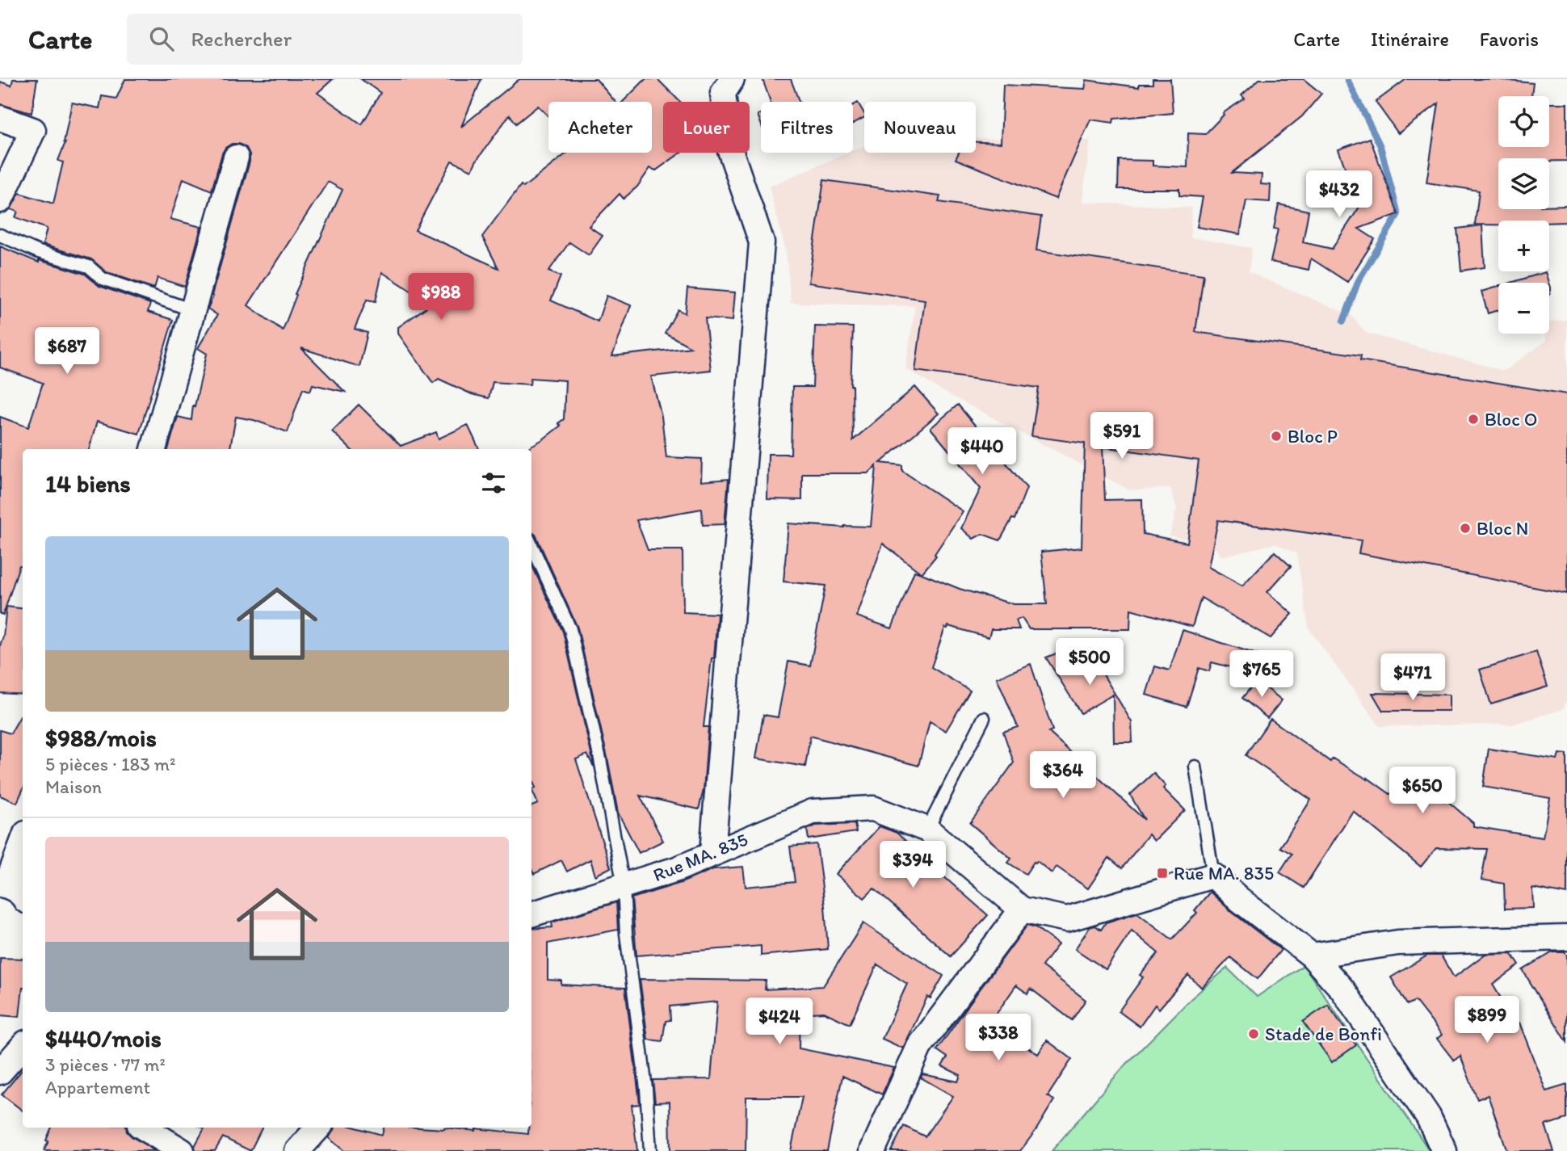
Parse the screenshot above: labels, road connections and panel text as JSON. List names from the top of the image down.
{
  "streets": {
    "street": ["Rue MA. 835"]
  },
  "places": {
    "other": [
      "Bloc O",
      "Bloc P",
      "Bloc N",
      "Stade de Bonfi"
    ],
    "transit": ["Rue MA. 835"]
  },
  "page": {
    "header": "Carte",
    "search": "Rechercher",
    "nav": ["Carte", "Itinéraire", "Favoris"],
    "map_buttons": ["+", "−"],
    "chip": [
      "Acheter",
      "Louer",
      "Filtres",
      "Nouveau"
    ],
    "price": [
      "$432",
      "$988",
      "$687",
      "$591",
      "$440",
      "$500",
      "$765",
      "$471",
      "$364",
      "$650",
      "$394",
      "$899",
      "$424",
      "$338"
    ],
    "heading": "14 biens",
    "list": [
      {
        "name": "$988/mois",
        "note": "5 pièces · 183 m² · Maison"
      },
      {
        "name": "$440/mois",
        "note": "3 pièces · 77 m² · Appartement"
      }
    ]
  }
}
